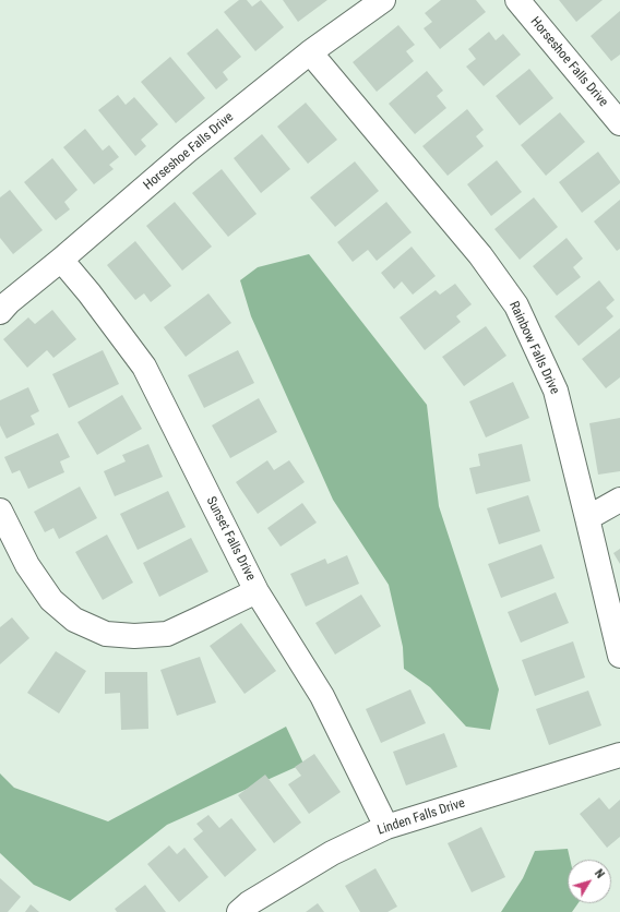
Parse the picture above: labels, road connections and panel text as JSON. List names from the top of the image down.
{
  "streets": {
    "street": [
      "Horseshoe Falls Drive",
      "Rainbow Falls Drive",
      "Sunset Falls Drive",
      "Linden Falls Drive"
    ]
  },
  "crossings": [
    ["Horseshoe Falls Drive", "Rainbow Falls Drive"],
    ["Horseshoe Falls Drive", "Sunset Falls Drive"],
    ["Sunset Falls Drive", "Linden Falls Drive"]
  ],
  "north": "top right"
}
